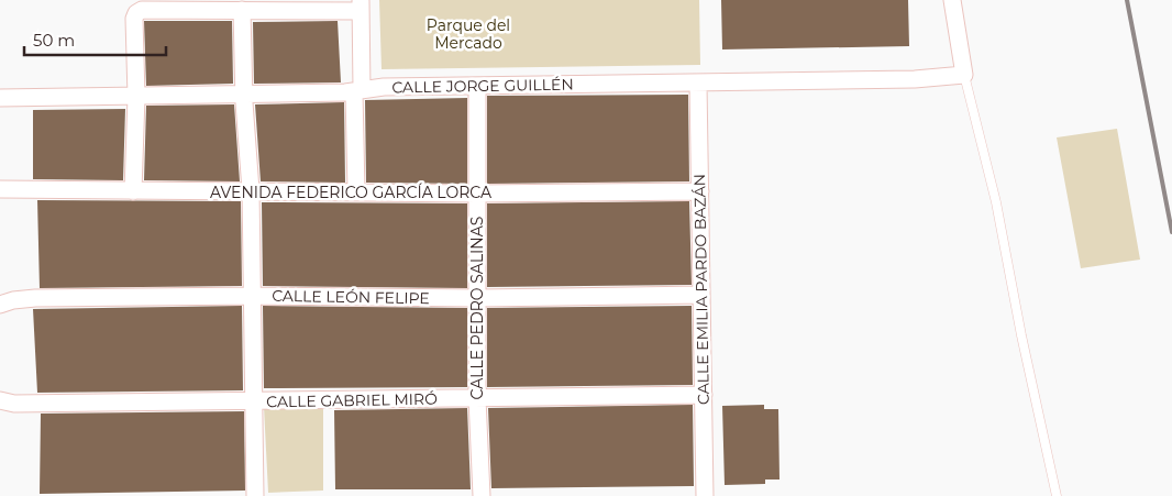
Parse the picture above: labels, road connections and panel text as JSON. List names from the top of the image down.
{
  "streets": {
    "street": [
      "CALLE JORGE GUILLÉN",
      "AVENIDA FEDERICO GARCÍA LORCA",
      "CALLE EMILIA PARDO BAZÁN",
      "CALLE LEÓN FELIPE",
      "CALLE PEDRO SALINAS",
      "CALLE GABRIEL MIRÓ"
    ]
  },
  "crossings": [
    ["CALLE JORGE GUILLÉN", "CALLE EMILIA PARDO BAZÁN"],
    ["CALLE JORGE GUILLÉN", "CALLE PEDRO SALINAS"],
    ["AVENIDA FEDERICO GARCÍA LORCA", "CALLE EMILIA PARDO BAZÁN"],
    ["AVENIDA FEDERICO GARCÍA LORCA", "CALLE PEDRO SALINAS"],
    ["CALLE EMILIA PARDO BAZÁN", "CALLE LEÓN FELIPE"],
    ["CALLE EMILIA PARDO BAZÁN", "CALLE GABRIEL MIRÓ"],
    ["CALLE LEÓN FELIPE", "CALLE PEDRO SALINAS"],
    ["CALLE PEDRO SALINAS", "CALLE GABRIEL MIRÓ"]
  ],
  "parks": ["Parque del Mercado"],
  "scale_bar": "50 m"
}
